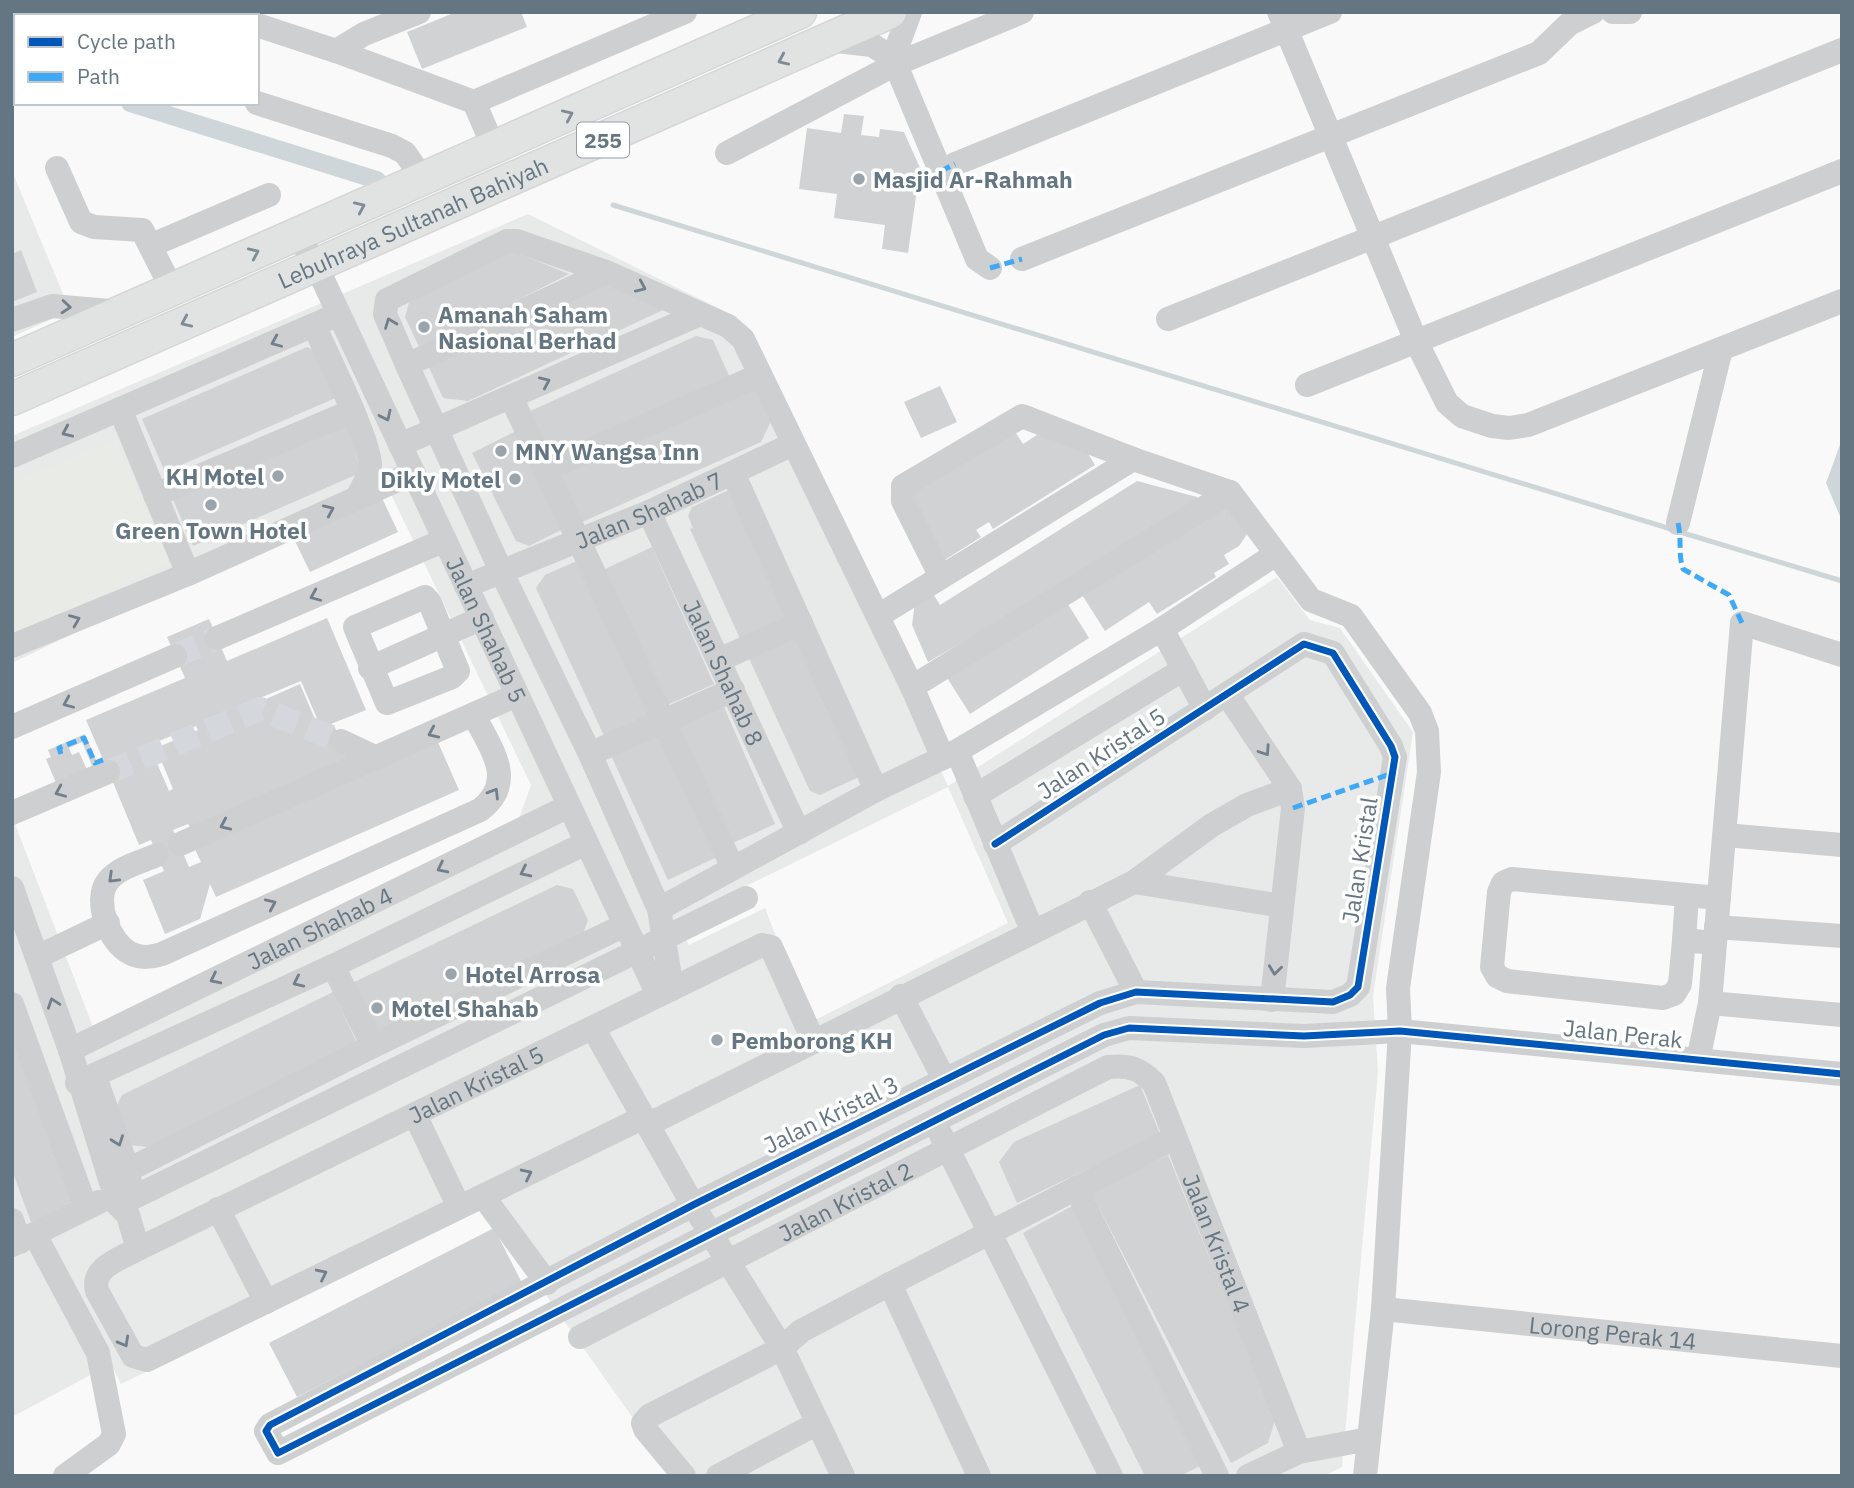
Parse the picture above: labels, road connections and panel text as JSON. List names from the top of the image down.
{
  "streets": {
    "main road": ["255", "Lebuhraya Sultanah Bahiyah"],
    "street": [
      "Jalan Shahab 7",
      "Jalan Shahab 5",
      "Jalan Shahab 8",
      "Jalan Kristal 5",
      "Jalan Kristal",
      "Jalan Shahab 4",
      "Jalan Perak",
      "Jalan Kristal 3",
      "Jalan Kristal 2",
      "Jalan Kristal 4",
      "Lorong Perak 14"
    ]
  },
  "crossings": [
    ["Lebuhraya Sultanah Bahiyah", "Jalan Shahab 5"],
    ["Jalan Shahab 7", "Jalan Shahab 5"],
    ["Jalan Shahab 7", "Jalan Shahab 8"],
    ["Jalan Shahab 5", "Jalan Kristal 5"],
    ["Jalan Shahab 5", "Jalan Shahab 4"],
    ["Jalan Kristal", "Jalan Kristal 3"],
    ["Jalan Kristal 2", "Jalan Kristal 4"]
  ],
  "places": [
    "Masjid Ar-Rahmah",
    "Amanah Saham Nasional Berhad",
    "MNY Wangsa Inn",
    "KH Motel",
    "Dikly Motel",
    "Green Town Hotel",
    "Hotel Arrosa",
    "Motel Shahab",
    "Pemborong KH"
  ],
  "legend": ["Cycle path", "Path"]
}
